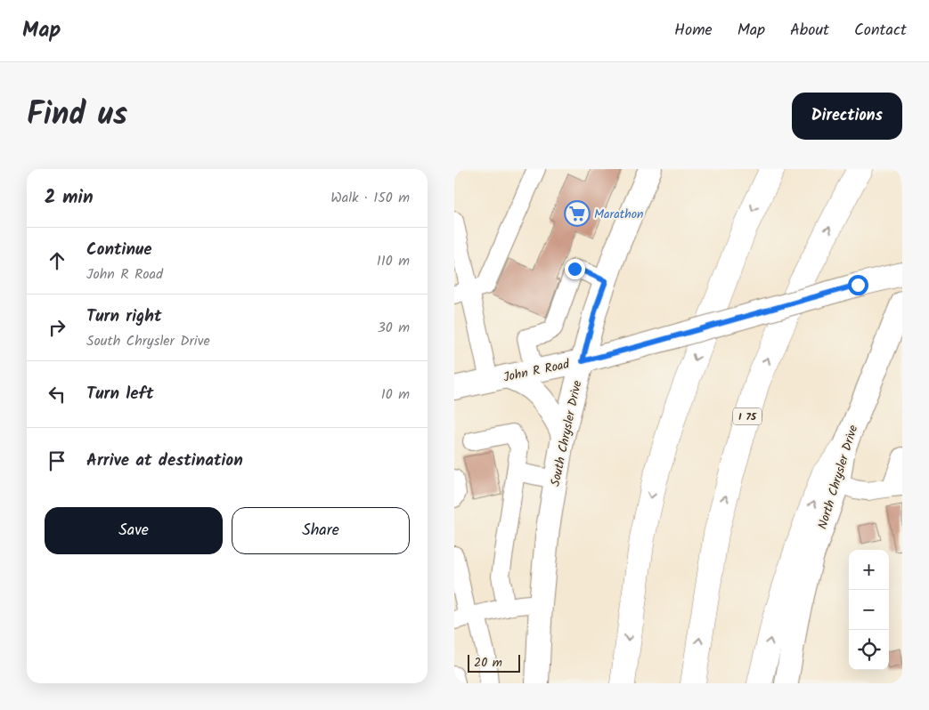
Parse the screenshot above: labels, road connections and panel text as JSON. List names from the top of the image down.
{
  "streets": {
    "highway": ["I 75"],
    "main road": ["John R Road", "South Chrysler Drive", "North Chrysler Drive"]
  },
  "crossings": [
    ["John R Road", "South Chrysler Drive"]
  ],
  "places": {
    "supermarket": ["Marathon"]
  },
  "scale_bar": "20 m",
  "page": {
    "header": "Map",
    "nav": [
      "Home",
      "Map",
      "About",
      "Contact"
    ],
    "title": "Find us",
    "buttons": [
      "Directions",
      ["Save", "Share"]
    ],
    "heading": ["2 min", "Walk · 150 m"],
    "list": [
      ["Continue", "John R Road", "110 m"],
      ["Turn right", "South Chrysler Drive", "30 m"],
      ["Turn left", "10 m"],
      "Arrive at destination"
    ],
    "map_buttons": ["+", "−"],
    "scale": "20 m"
  }
}
